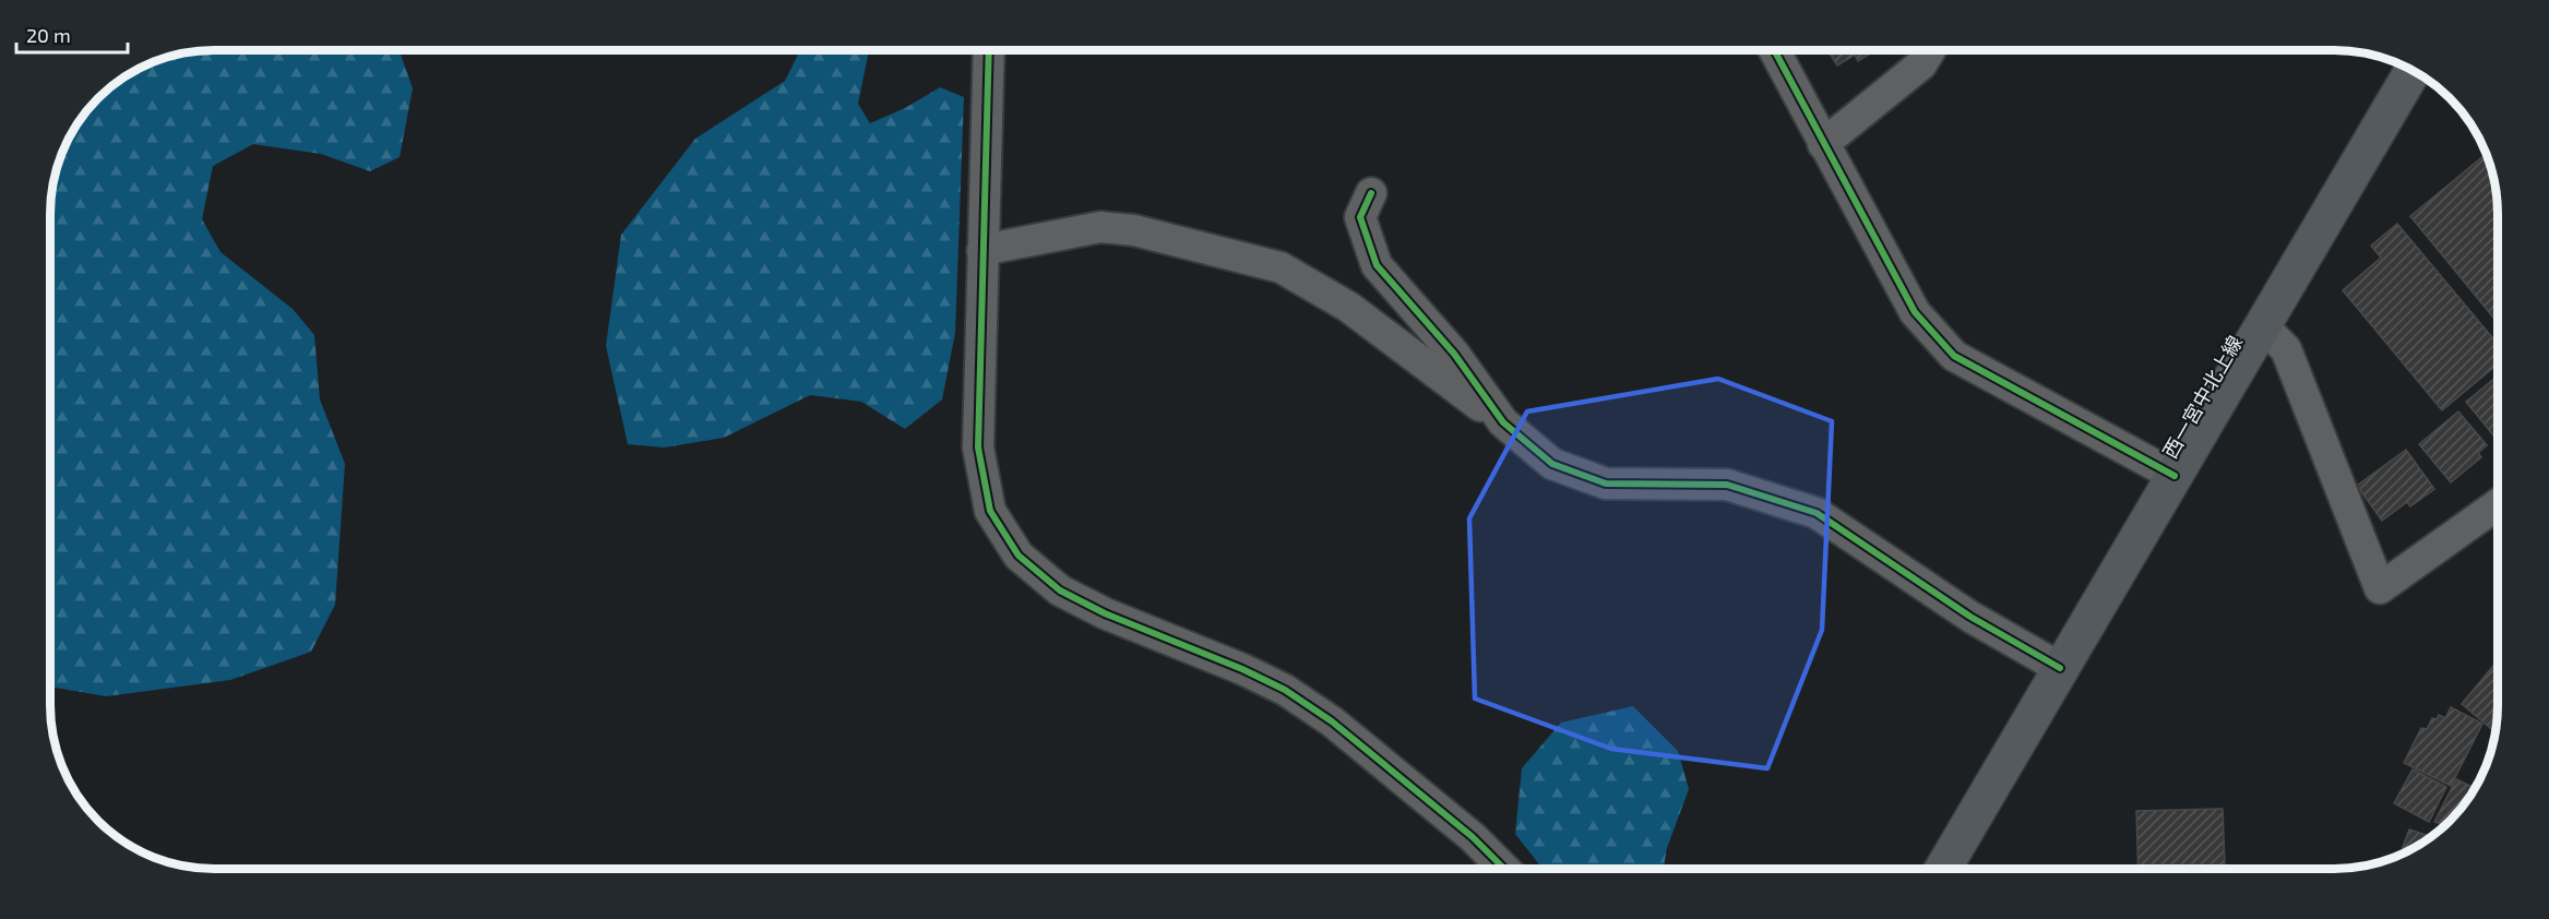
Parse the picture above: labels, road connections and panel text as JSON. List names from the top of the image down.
{
  "streets": {
    "main road": ["西一宮中北上線"]
  },
  "scale_bar": "20 m"
}
